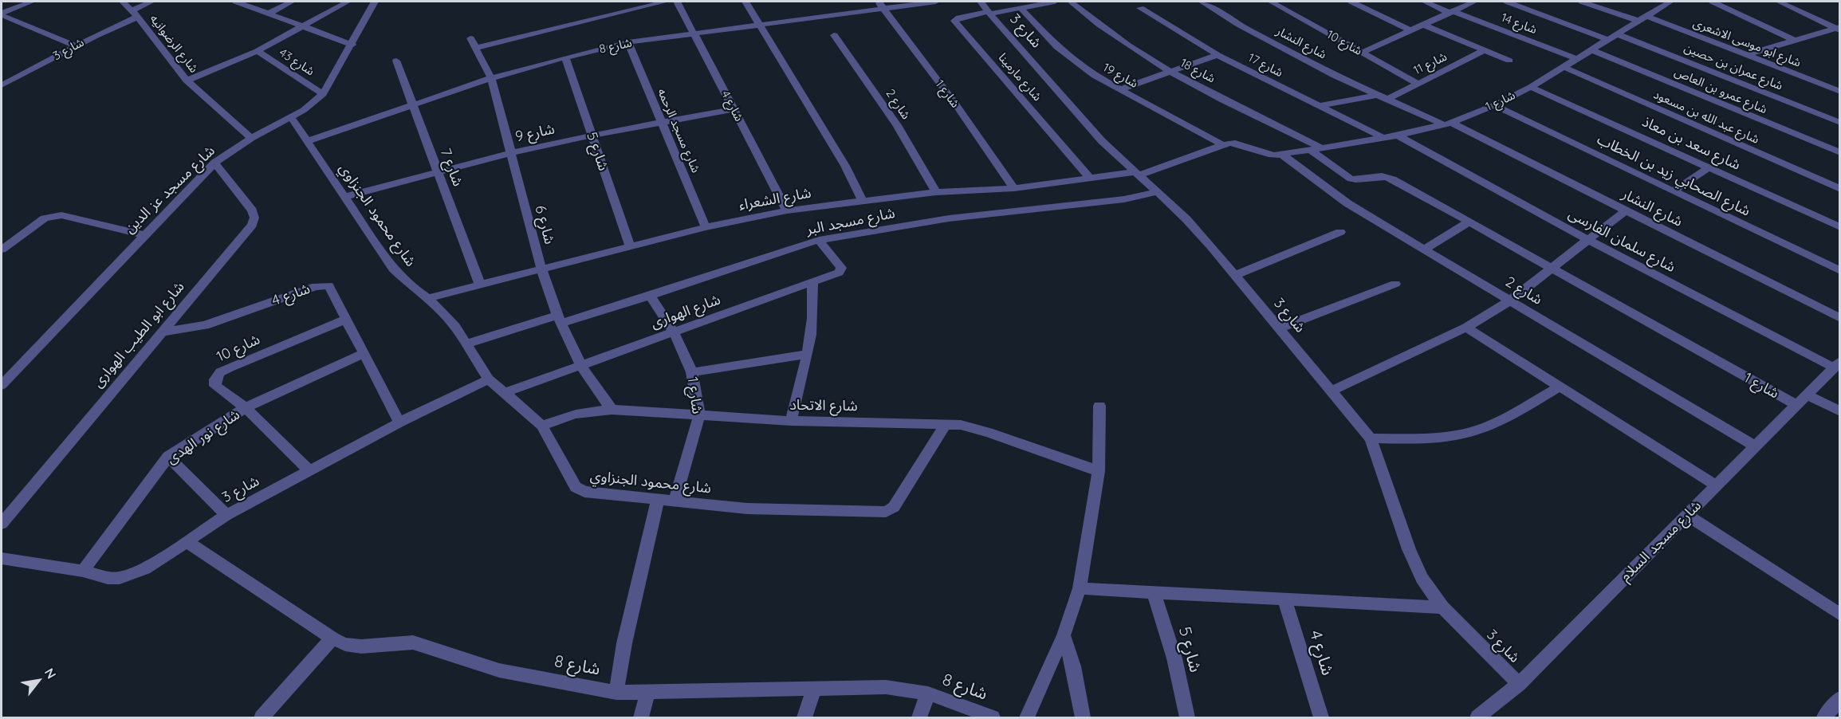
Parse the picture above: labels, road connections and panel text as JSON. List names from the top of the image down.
{
  "streets": {
    "street": [
      "شارع 14",
      "شارع 3",
      "شارع النشار",
      "شارع 10",
      "شارع ابو موسى الاشعرى",
      "شارع الرضوانيه",
      "شارع 8",
      "شارع 43",
      "شارع 11",
      "شارع 17",
      "شارع عمران بن حصين",
      "شارع 18",
      "شارع 19",
      "شارع مارمينا",
      "شارع عمرو بن العاص",
      "شارع 1",
      "شارع 2",
      "شارع 4",
      "شارع عبد الله بن مسعود",
      "شارع مسجد الرحمه",
      "شارع 9",
      "شارع سعد بن معاذ",
      "شارع 5",
      "شارع 7",
      "شارع الصحابي زيد بن الخطاب",
      "شارع مسجد عز الدين",
      "شارع الشعراء",
      "شارع محمود الجنزاوي",
      "شارع مسجد البر",
      "شارع 6",
      "شارع سلمان الفارسى",
      "شارع الهوارى",
      "شارع ابو الطيب الهوارى",
      "شارع الاتحاد",
      "شارع نور الهدى",
      "شارع مسجد السلام"
    ]
  },
  "crossings": [
    ["شارع 14", "شارع 1"],
    ["شارع 3", "شارع 10"],
    ["شارع 3", "شارع الرضوانيه"],
    ["شارع 3", "شارع 8"],
    ["شارع 3", "شارع مارمينا"],
    ["شارع 3", "شارع 1"],
    ["شارع 3", "شارع 4"],
    ["شارع 3", "شارع الشعراء"],
    ["شارع 3", "شارع محمود الجنزاوي"],
    ["شارع 3", "شارع مسجد البر"],
    ["شارع 3", "شارع نور الهدى"],
    ["شارع 3", "شارع مسجد السلام"],
    ["شارع النشار", "شارع 11"],
    ["شارع النشار", "شارع 1"],
    ["شارع 10", "شارع 11"],
    ["شارع 10", "شارع 4"],
    ["شارع 10", "شارع نور الهدى"],
    ["شارع ابو موسى الاشعرى", "شارع 1"],
    ["شارع الرضوانيه", "شارع مسجد عز الدين"],
    ["شارع 8", "شارع 1"],
    ["شارع 8", "شارع 4"],
    ["شارع 8", "شارع مسجد الرحمه"],
    ["شارع 8", "شارع 5"],
    ["شارع 8", "شارع 7"],
    ["شارع 8", "شارع محمود الجنزاوي"],
    ["شارع 8", "شارع 6"],
    ["شارع 43", "شارع مسجد عز الدين"],
    ["شارع 17", "شارع 1"],
    ["شارع عمران بن حصين", "شارع 1"],
    ["شارع 18", "شارع 1"],
    ["شارع 19", "شارع 1"],
    ["شارع مارمينا", "شارع الشعراء"],
    ["شارع عمرو بن العاص", "شارع 1"],
    ["شارع 1", "شارع 2"],
    ["شارع 1", "شارع عبد الله بن مسعود"],
    ["شارع 1", "شارع سعد بن معاذ"],
    ["شارع 1", "شارع الصحابي زيد بن الخطاب"],
    ["شارع 1", "شارع الشعراء"],
    ["شارع 1", "شارع محمود الجنزاوي"],
    ["شارع 1", "شارع مسجد البر"],
    ["شارع 1", "شارع سلمان الفارسى"],
    ["شارع 1", "شارع الهوارى"],
    ["شارع 1", "شارع الاتحاد"],
    ["شارع 1", "شارع مسجد السلام"],
    ["شارع 2", "شارع الشعراء"],
    ["شارع 2", "شارع مسجد السلام"],
    ["شارع 4", "شارع 9"],
    ["شارع 4", "شارع الشعراء"],
    ["شارع 4", "شارع ابو الطيب الهوارى"],
    ["شارع 4", "شارع نور الهدى"],
    ["شارع مسجد الرحمه", "شارع 9"],
    ["شارع مسجد الرحمه", "شارع الشعراء"],
    ["شارع 9", "شارع 5"],
    ["شارع 9", "شارع 7"],
    ["شارع 9", "شارع محمود الجنزاوي"],
    ["شارع 9", "شارع 6"],
    ["شارع 5", "شارع الشعراء"],
    ["شارع 7", "شارع الشعراء"],
    ["شارع مسجد عز الدين", "شارع محمود الجنزاوي"],
    ["شارع مسجد عز الدين", "شارع ابو الطيب الهوارى"],
    ["شارع الشعراء", "شارع محمود الجنزاوي"],
    ["شارع الشعراء", "شارع 6"],
    ["شارع محمود الجنزاوي", "شارع مسجد البر"],
    ["شارع محمود الجنزاوي", "شارع الهوارى"],
    ["شارع محمود الجنزاوي", "شارع الاتحاد"],
    ["شارع مسجد البر", "شارع 6"],
    ["شارع مسجد البر", "شارع الهوارى"],
    ["شارع 6", "شارع الهوارى"],
    ["شارع 6", "شارع الاتحاد"],
    ["شارع سلمان الفارسى", "شارع مسجد السلام"]
  ],
  "north": "top right"
}
